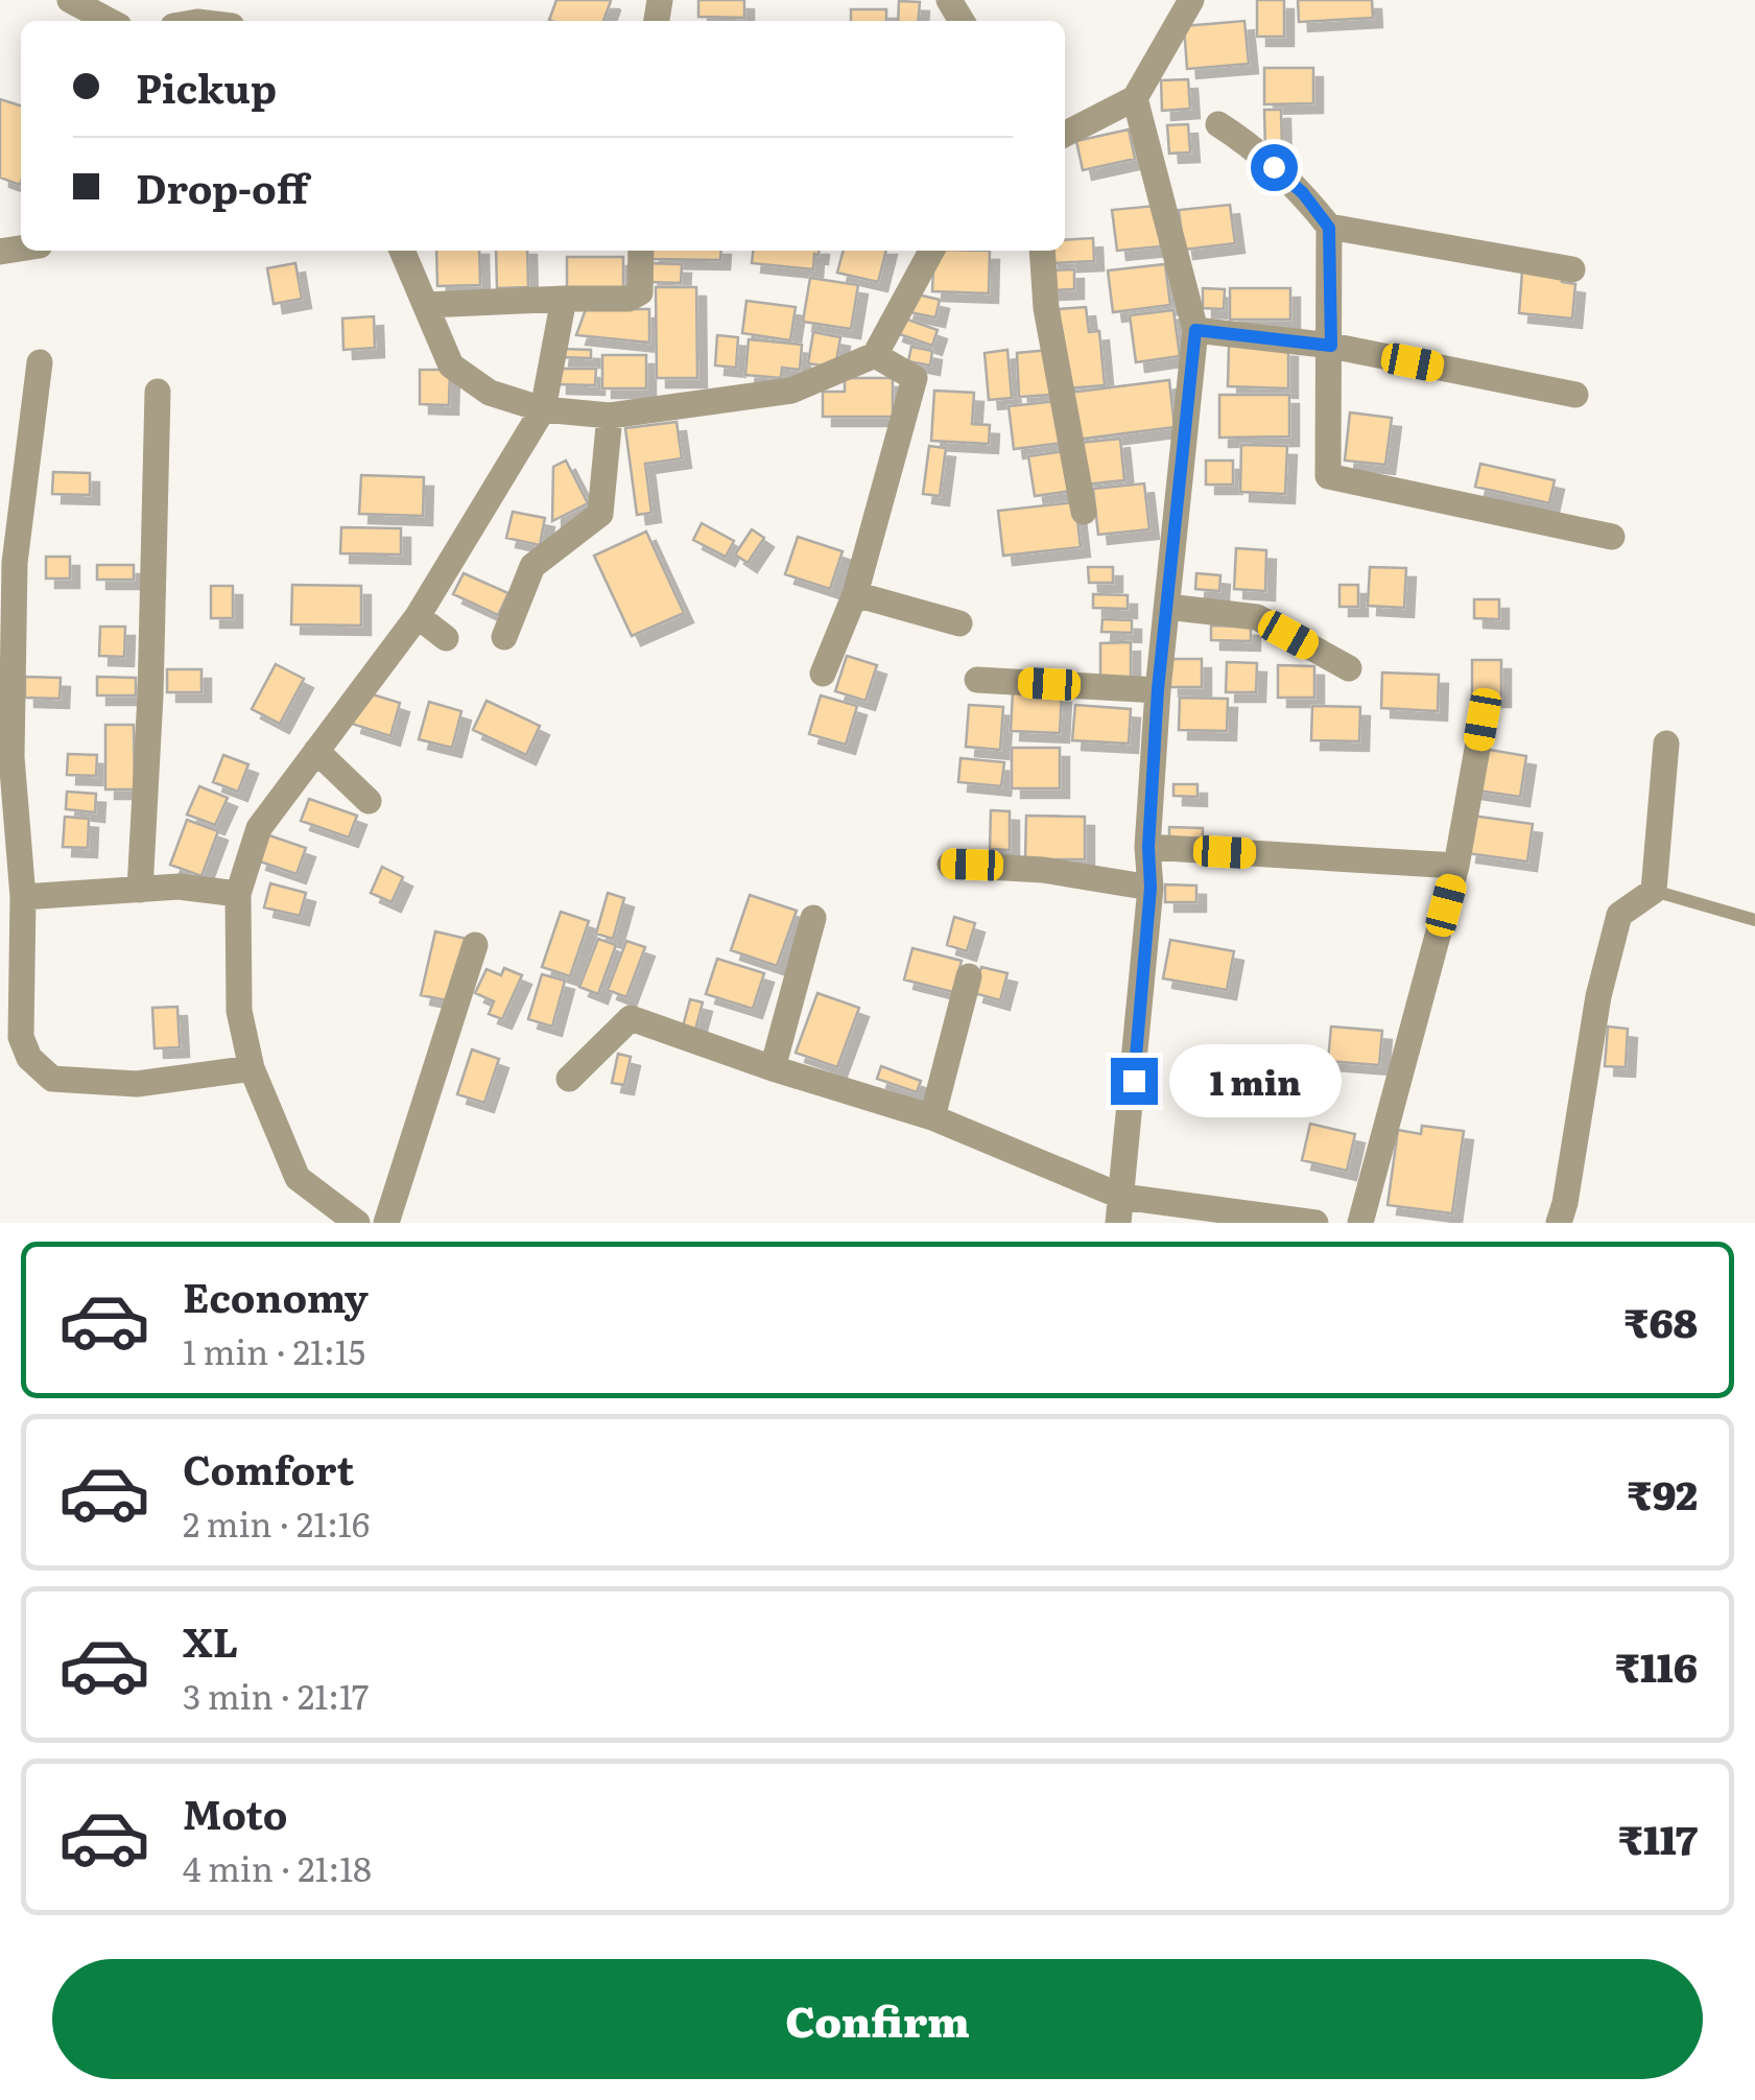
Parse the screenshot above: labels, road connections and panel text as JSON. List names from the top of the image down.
{
  "page": {
    "banner": ["Pickup", "Drop-off"],
    "bubble": "1 min",
    "list": [
      {
        "name": "Economy",
        "note": "1 min · 21:15",
        "value": "₹68"
      },
      {
        "name": "Comfort",
        "note": "2 min · 21:16",
        "value": "₹92"
      },
      {
        "name": "XL",
        "note": "3 min · 21:17",
        "value": "₹116"
      },
      {
        "name": "Moto",
        "note": "4 min · 21:18",
        "value": "₹117"
      }
    ],
    "buttons": "Confirm"
  }
}
